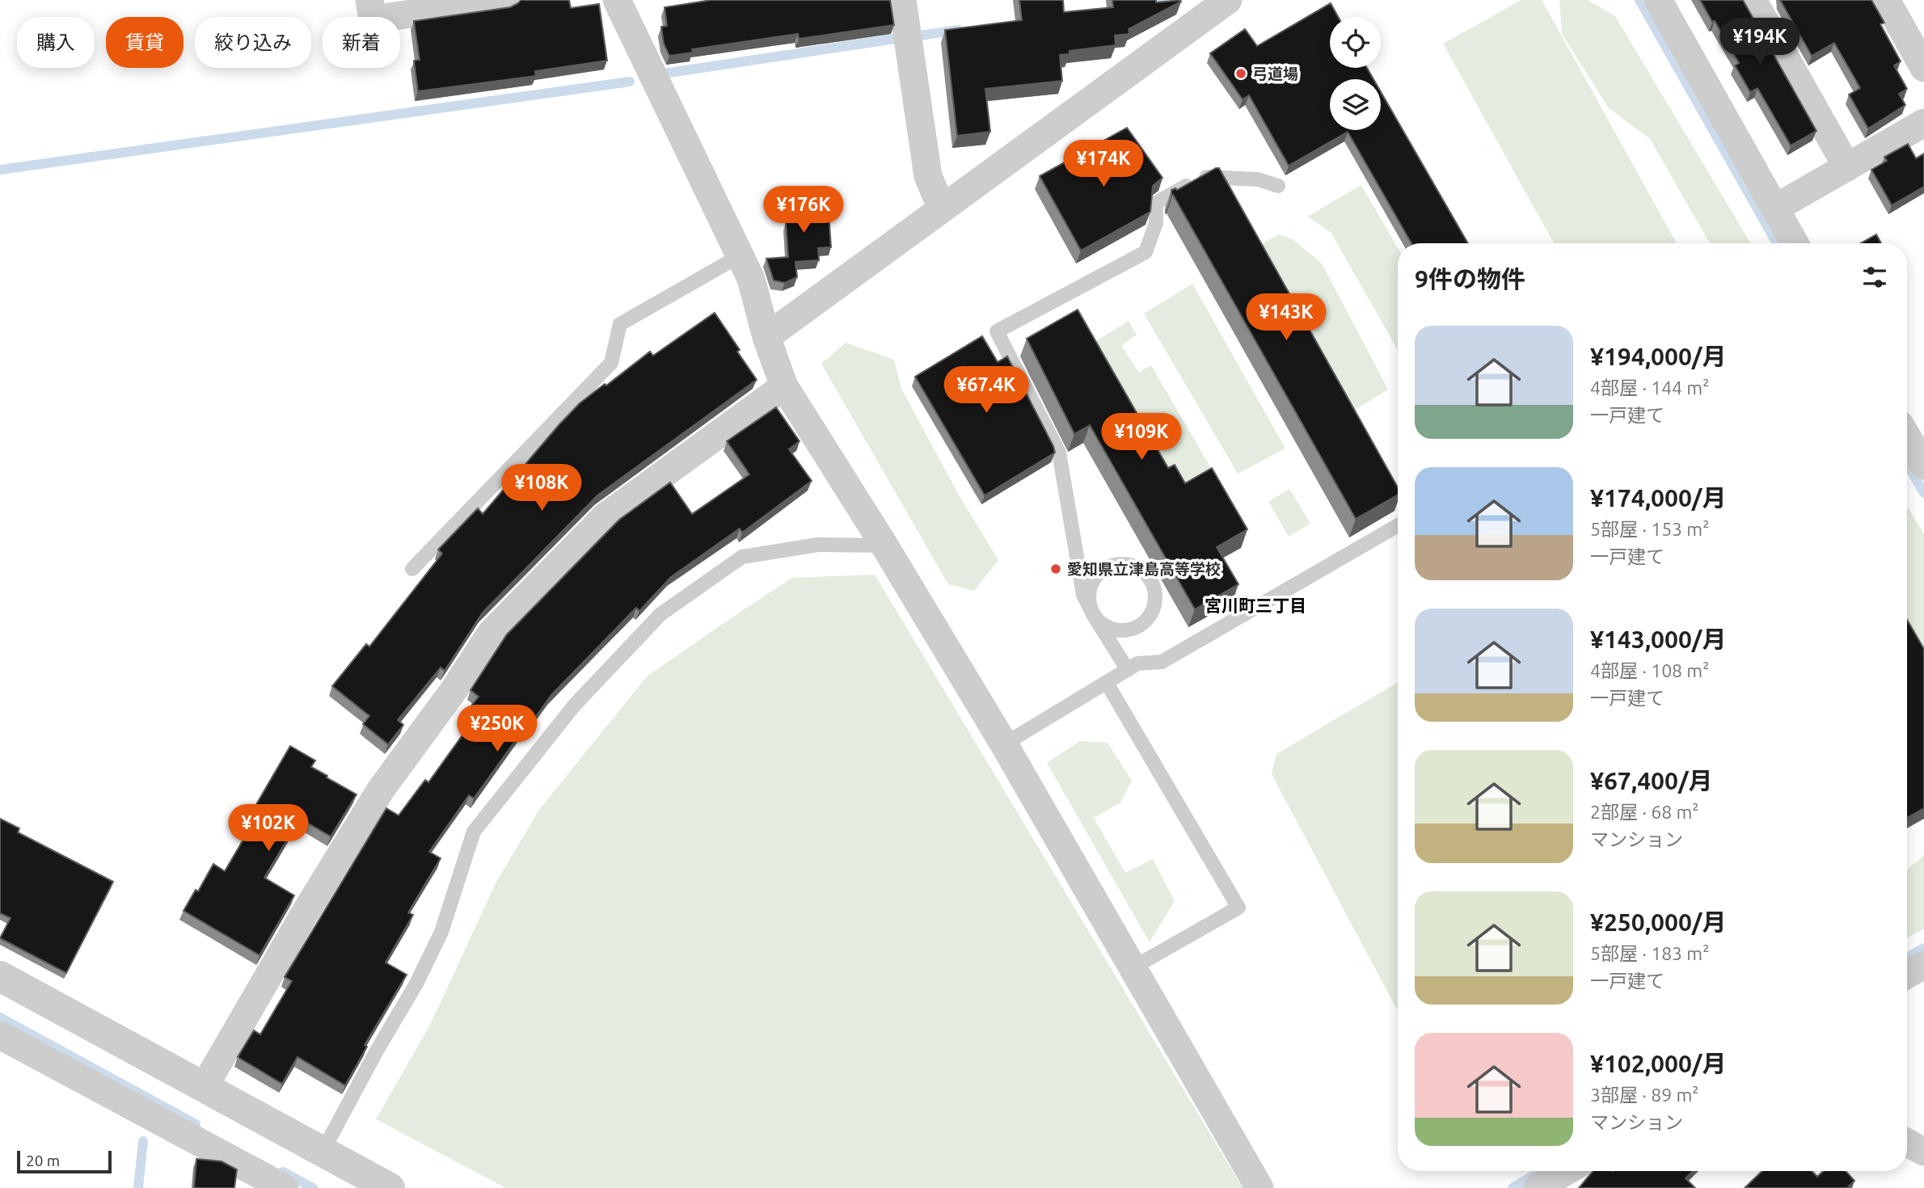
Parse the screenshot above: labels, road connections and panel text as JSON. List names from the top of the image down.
{
  "districts": ["宮川町三丁目"],
  "places": ["弓道場", "愛知県立津島高等学校"],
  "scale_bar": "20 m",
  "page": {
    "chip": [
      "購入",
      "賃貸",
      "絞り込み",
      "新着"
    ],
    "price": [
      "¥194K",
      "¥174K",
      "¥176K",
      "¥143K",
      "¥67.4K",
      "¥109K",
      "¥108K",
      "¥250K",
      "¥102K"
    ],
    "heading": "9件の物件",
    "list": [
      {
        "name": "¥194,000/月",
        "note": "4部屋 · 144 m² · 一戸建て"
      },
      {
        "name": "¥174,000/月",
        "note": "5部屋 · 153 m² · 一戸建て"
      },
      {
        "name": "¥143,000/月",
        "note": "4部屋 · 108 m² · 一戸建て"
      },
      {
        "name": "¥67,400/月",
        "note": "2部屋 · 68 m² · マンション"
      },
      {
        "name": "¥250,000/月",
        "note": "5部屋 · 183 m² · 一戸建て"
      },
      {
        "name": "¥102,000/月",
        "note": "3部屋 · 89 m² · マンション"
      }
    ],
    "scale": "20 m"
  }
}
